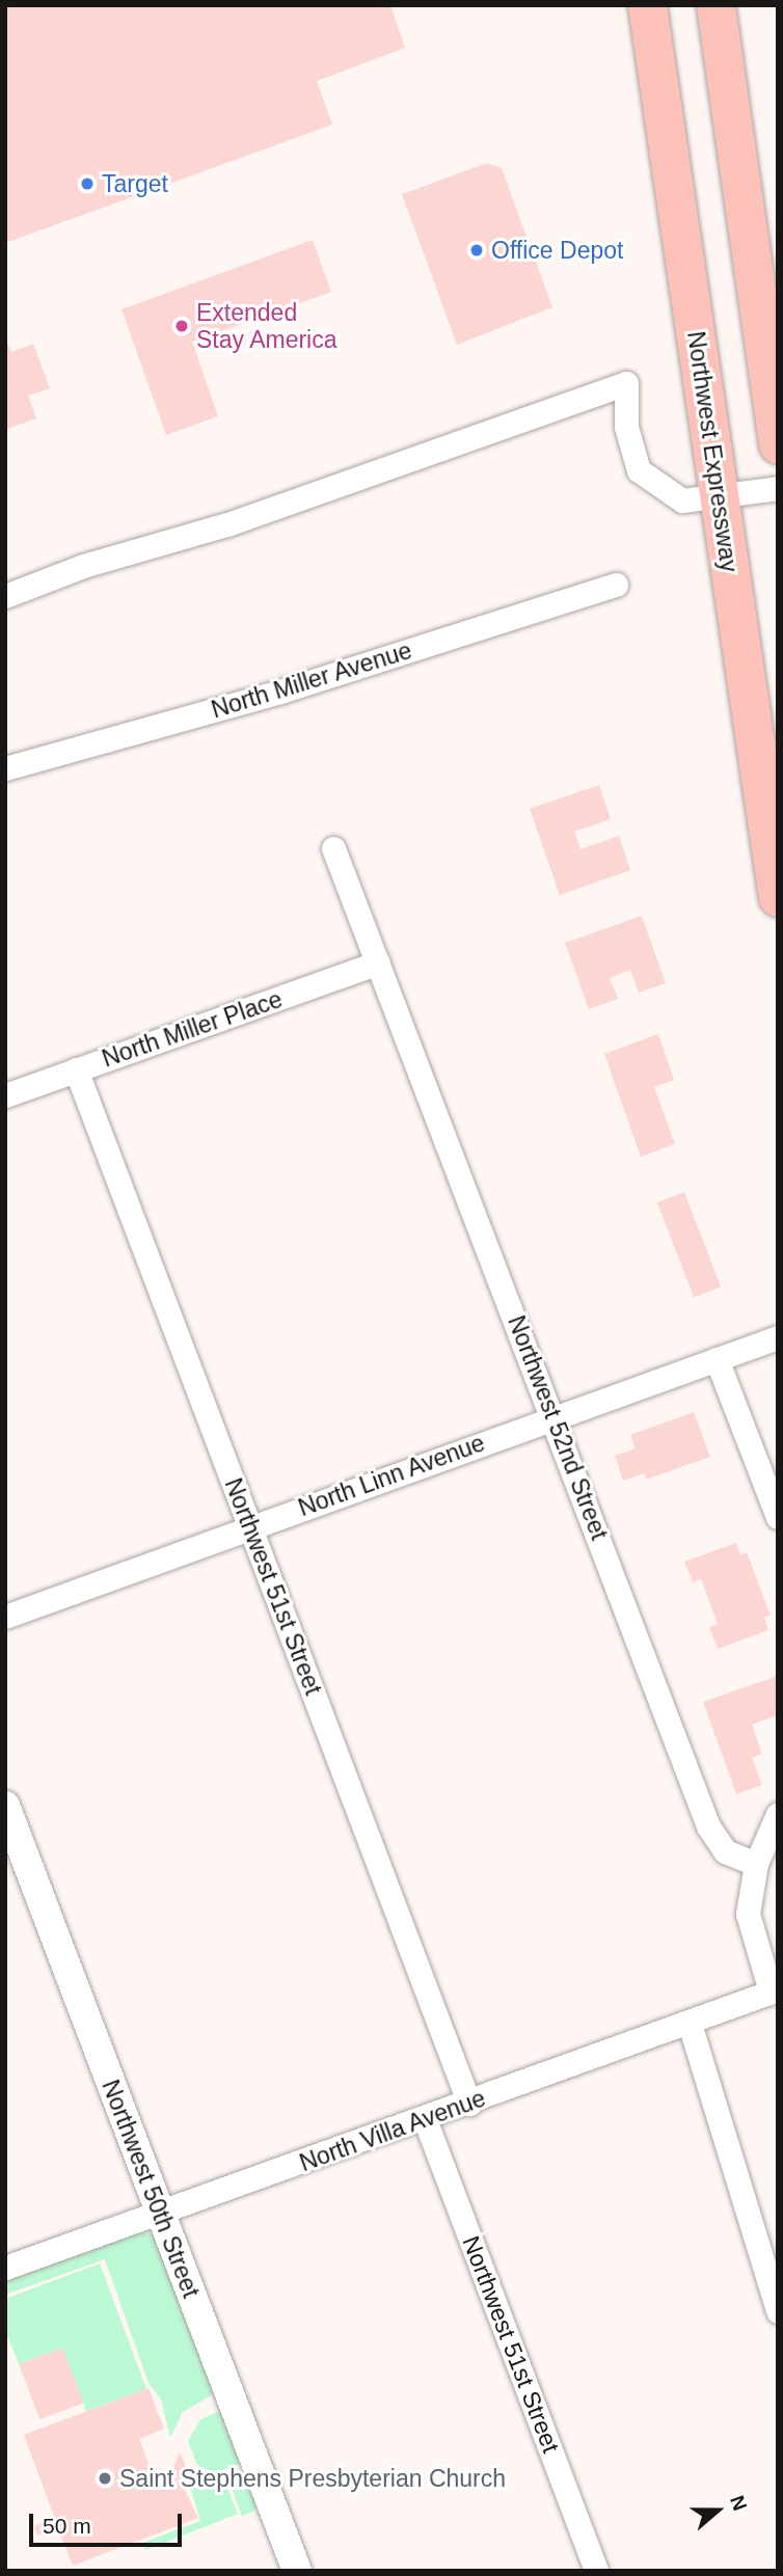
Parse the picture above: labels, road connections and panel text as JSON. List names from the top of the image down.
{
  "streets": {
    "highway": ["Northwest Expressway"],
    "street": [
      "North Miller Avenue",
      "North Miller Place",
      "Northwest 52nd Street",
      "North Linn Avenue",
      "Northwest 51st Street",
      "North Villa Avenue",
      "Northwest 50th Street"
    ]
  },
  "crossings": [
    ["North Miller Place", "Northwest 52nd Street"],
    ["North Miller Place", "Northwest 51st Street"],
    ["Northwest 52nd Street", "North Linn Avenue"],
    ["North Linn Avenue", "Northwest 51st Street"],
    ["Northwest 51st Street", "North Villa Avenue"],
    ["North Villa Avenue", "Northwest 50th Street"]
  ],
  "places": [
    "Target",
    "Office Depot",
    "Extended Stay America",
    "Saint Stephens Presbyterian Church"
  ],
  "scale_bar": "50 m",
  "north": "right"
}
